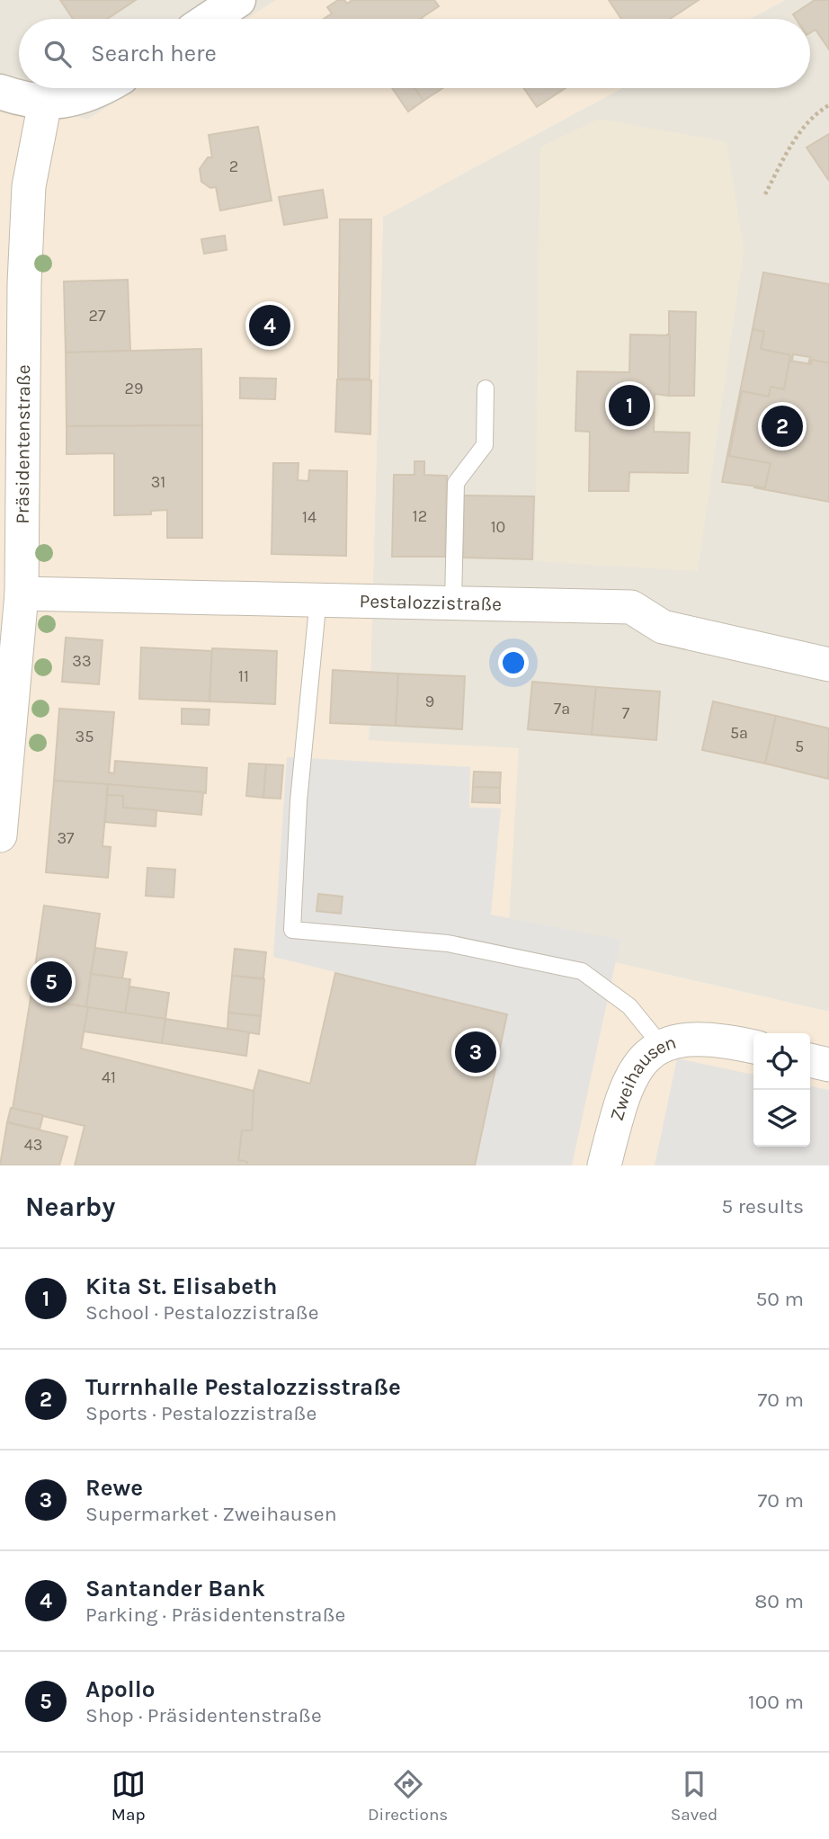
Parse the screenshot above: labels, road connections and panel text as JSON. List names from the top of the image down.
{
  "streets": {
    "street": ["Präsidentenstraße", "Pestalozzistraße", "Zweihausen"]
  },
  "crossings": [
    ["Präsidentenstraße", "Pestalozzistraße"]
  ],
  "house_numbers": [
    "2",
    "27",
    "29",
    "31",
    "12",
    "14",
    "10",
    "33",
    "11",
    "9",
    "7a",
    "7",
    "5a",
    "35",
    "5",
    "37",
    "41",
    "43"
  ],
  "page": {
    "search": "Search here",
    "pins": [
      "4",
      "1",
      "2",
      "5",
      "3"
    ],
    "heading": ["Nearby", "5 results"],
    "list": [
      {
        "mark": "1",
        "name": "Kita St. Elisabeth",
        "note": "School · Pestalozzistraße",
        "value": "50 m"
      },
      {
        "mark": "2",
        "name": "Turrnhalle Pestalozzisstraße",
        "note": "Sports · Pestalozzistraße",
        "value": "70 m"
      },
      {
        "mark": "3",
        "name": "Rewe",
        "note": "Supermarket · Zweihausen",
        "value": "70 m"
      },
      {
        "mark": "4",
        "name": "Santander Bank",
        "note": "Parking · Präsidentenstraße",
        "value": "80 m"
      },
      {
        "mark": "5",
        "name": "Apollo",
        "note": "Shop · Präsidentenstraße",
        "value": "100 m"
      }
    ],
    "nav": ["Map", "Directions", "Saved"]
  }
}
